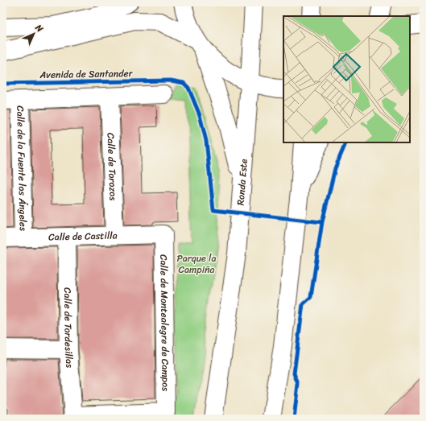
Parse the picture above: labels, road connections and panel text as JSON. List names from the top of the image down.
{
  "streets": {
    "main road": [
      "Calle de Torozos",
      "Calle de la Fuente los Ángeles",
      "Ronda Este",
      "Calle de Castilla",
      "Calle de Montealegre de Campos",
      "Calle de Tordesillas"
    ],
    "cycle path": ["Avenida de Santander"]
  },
  "crossings": [
    ["Calle de Torozos", "Calle de Castilla"],
    ["Calle de la Fuente los Ángeles", "Calle de Castilla"],
    ["Calle de Castilla", "Calle de Montealegre de Campos"],
    ["Calle de Castilla", "Calle de Tordesillas"],
    ["Calle de Montealegre de Campos", "Calle de Tordesillas"]
  ],
  "parks": ["Parque la Campiña"],
  "north": "top right"
}
